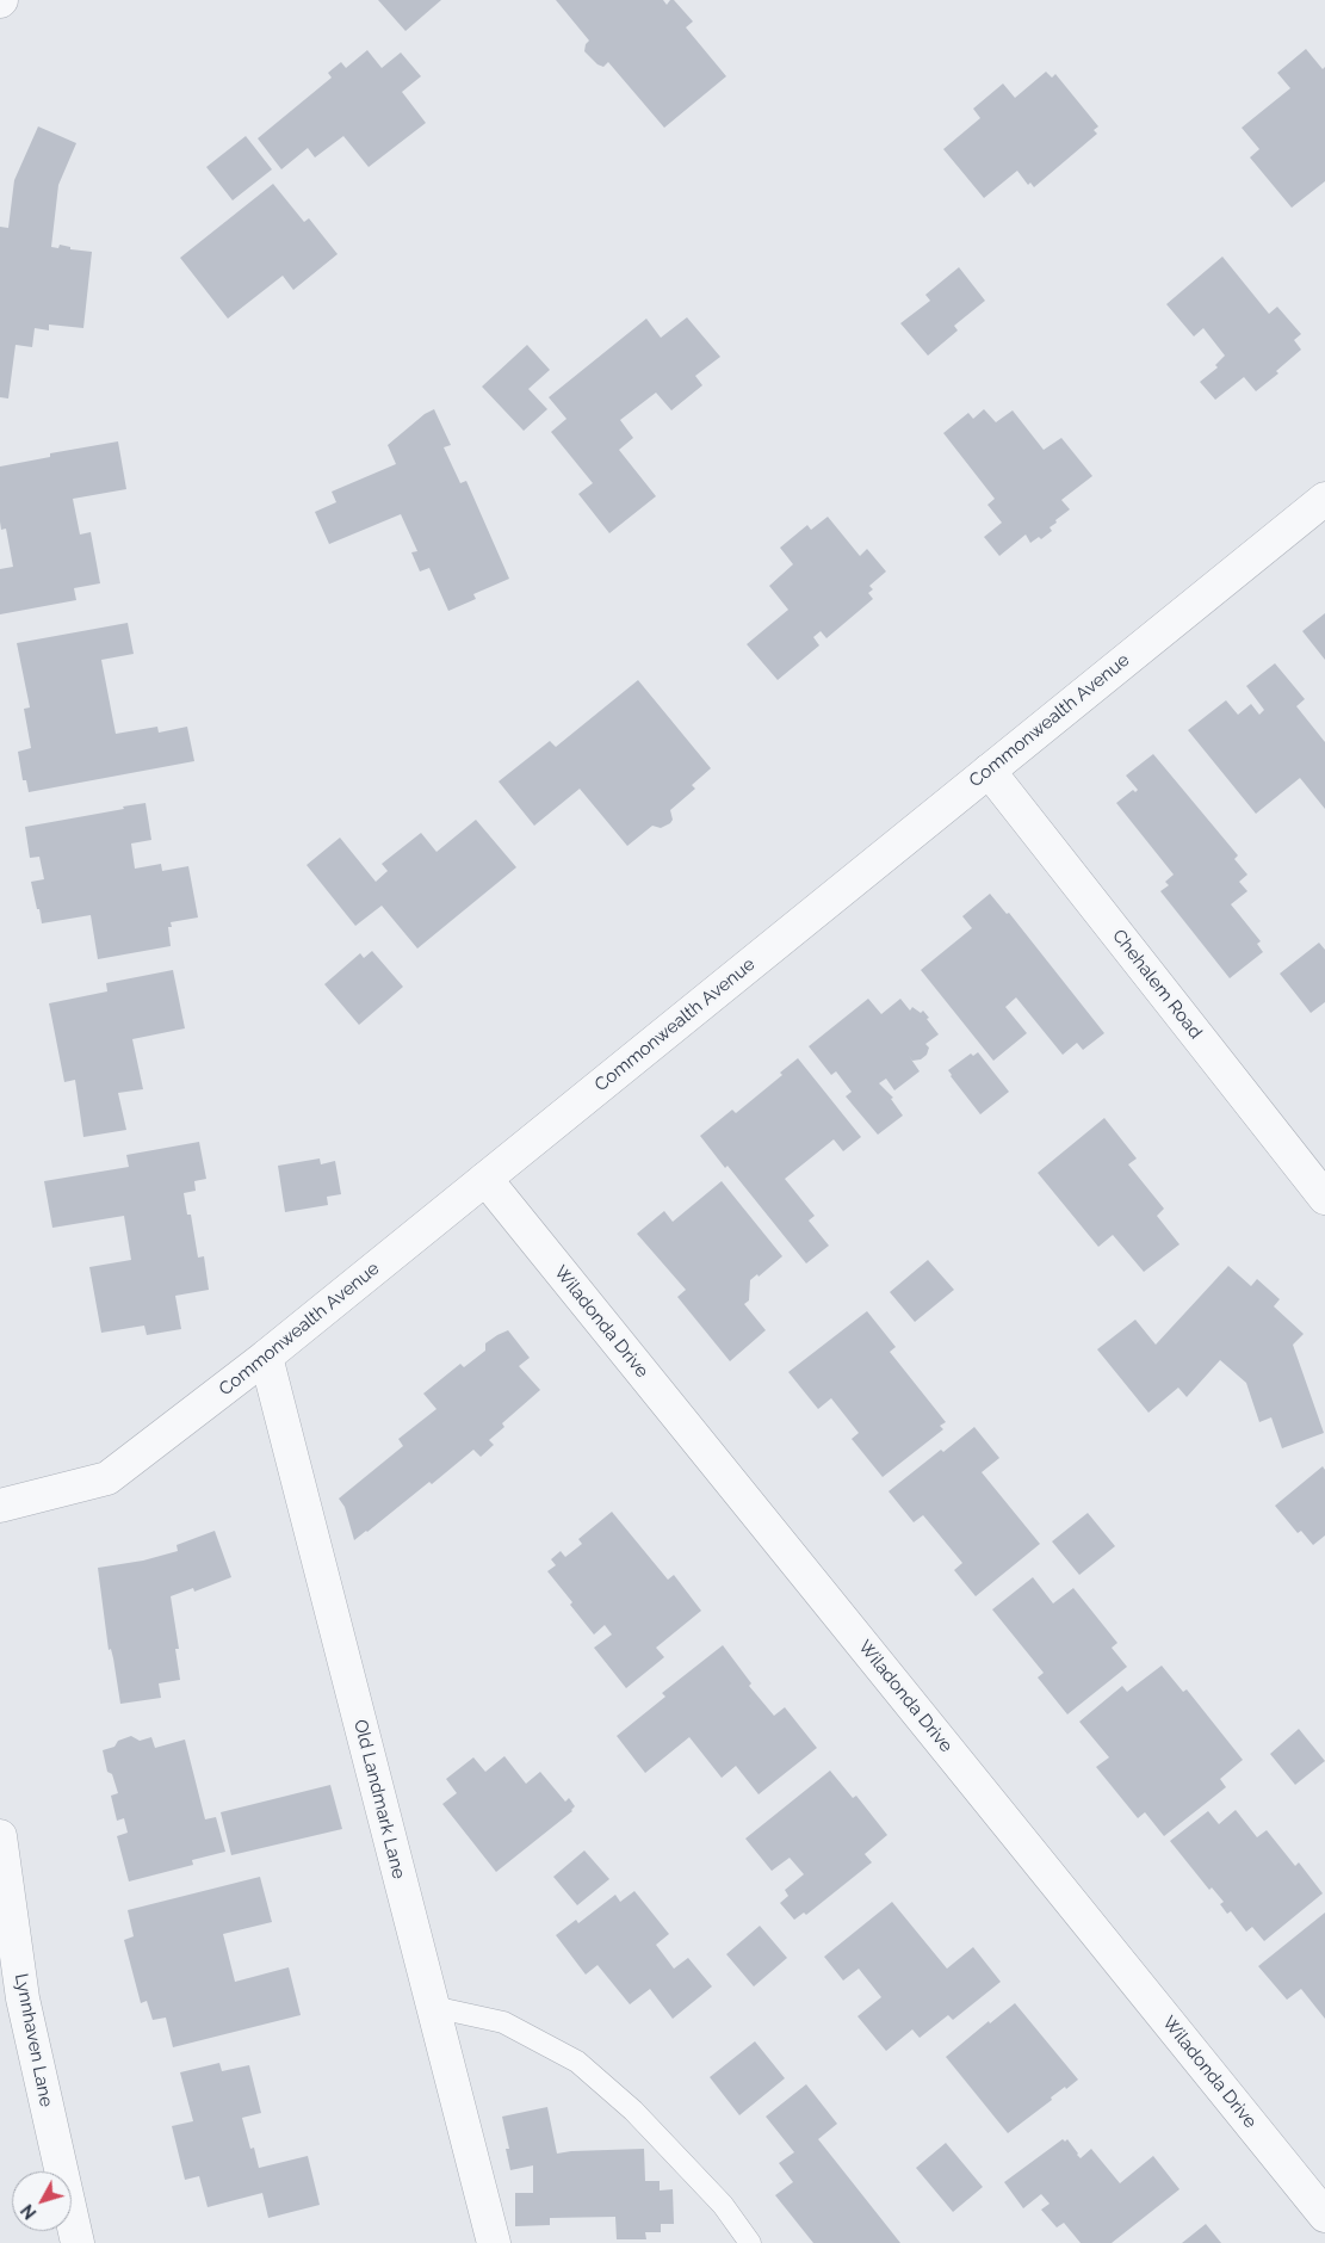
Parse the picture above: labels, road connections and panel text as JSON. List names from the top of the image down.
{
  "streets": {
    "street": [
      "Commonwealth Avenue",
      "Chehalem Road",
      "Wiladonda Drive",
      "Old Landmark Lane",
      "Lynnhaven Lane"
    ]
  },
  "crossings": [
    ["Commonwealth Avenue", "Chehalem Road"],
    ["Commonwealth Avenue", "Wiladonda Drive"],
    ["Commonwealth Avenue", "Old Landmark Lane"]
  ],
  "north": "bottom left"
}
